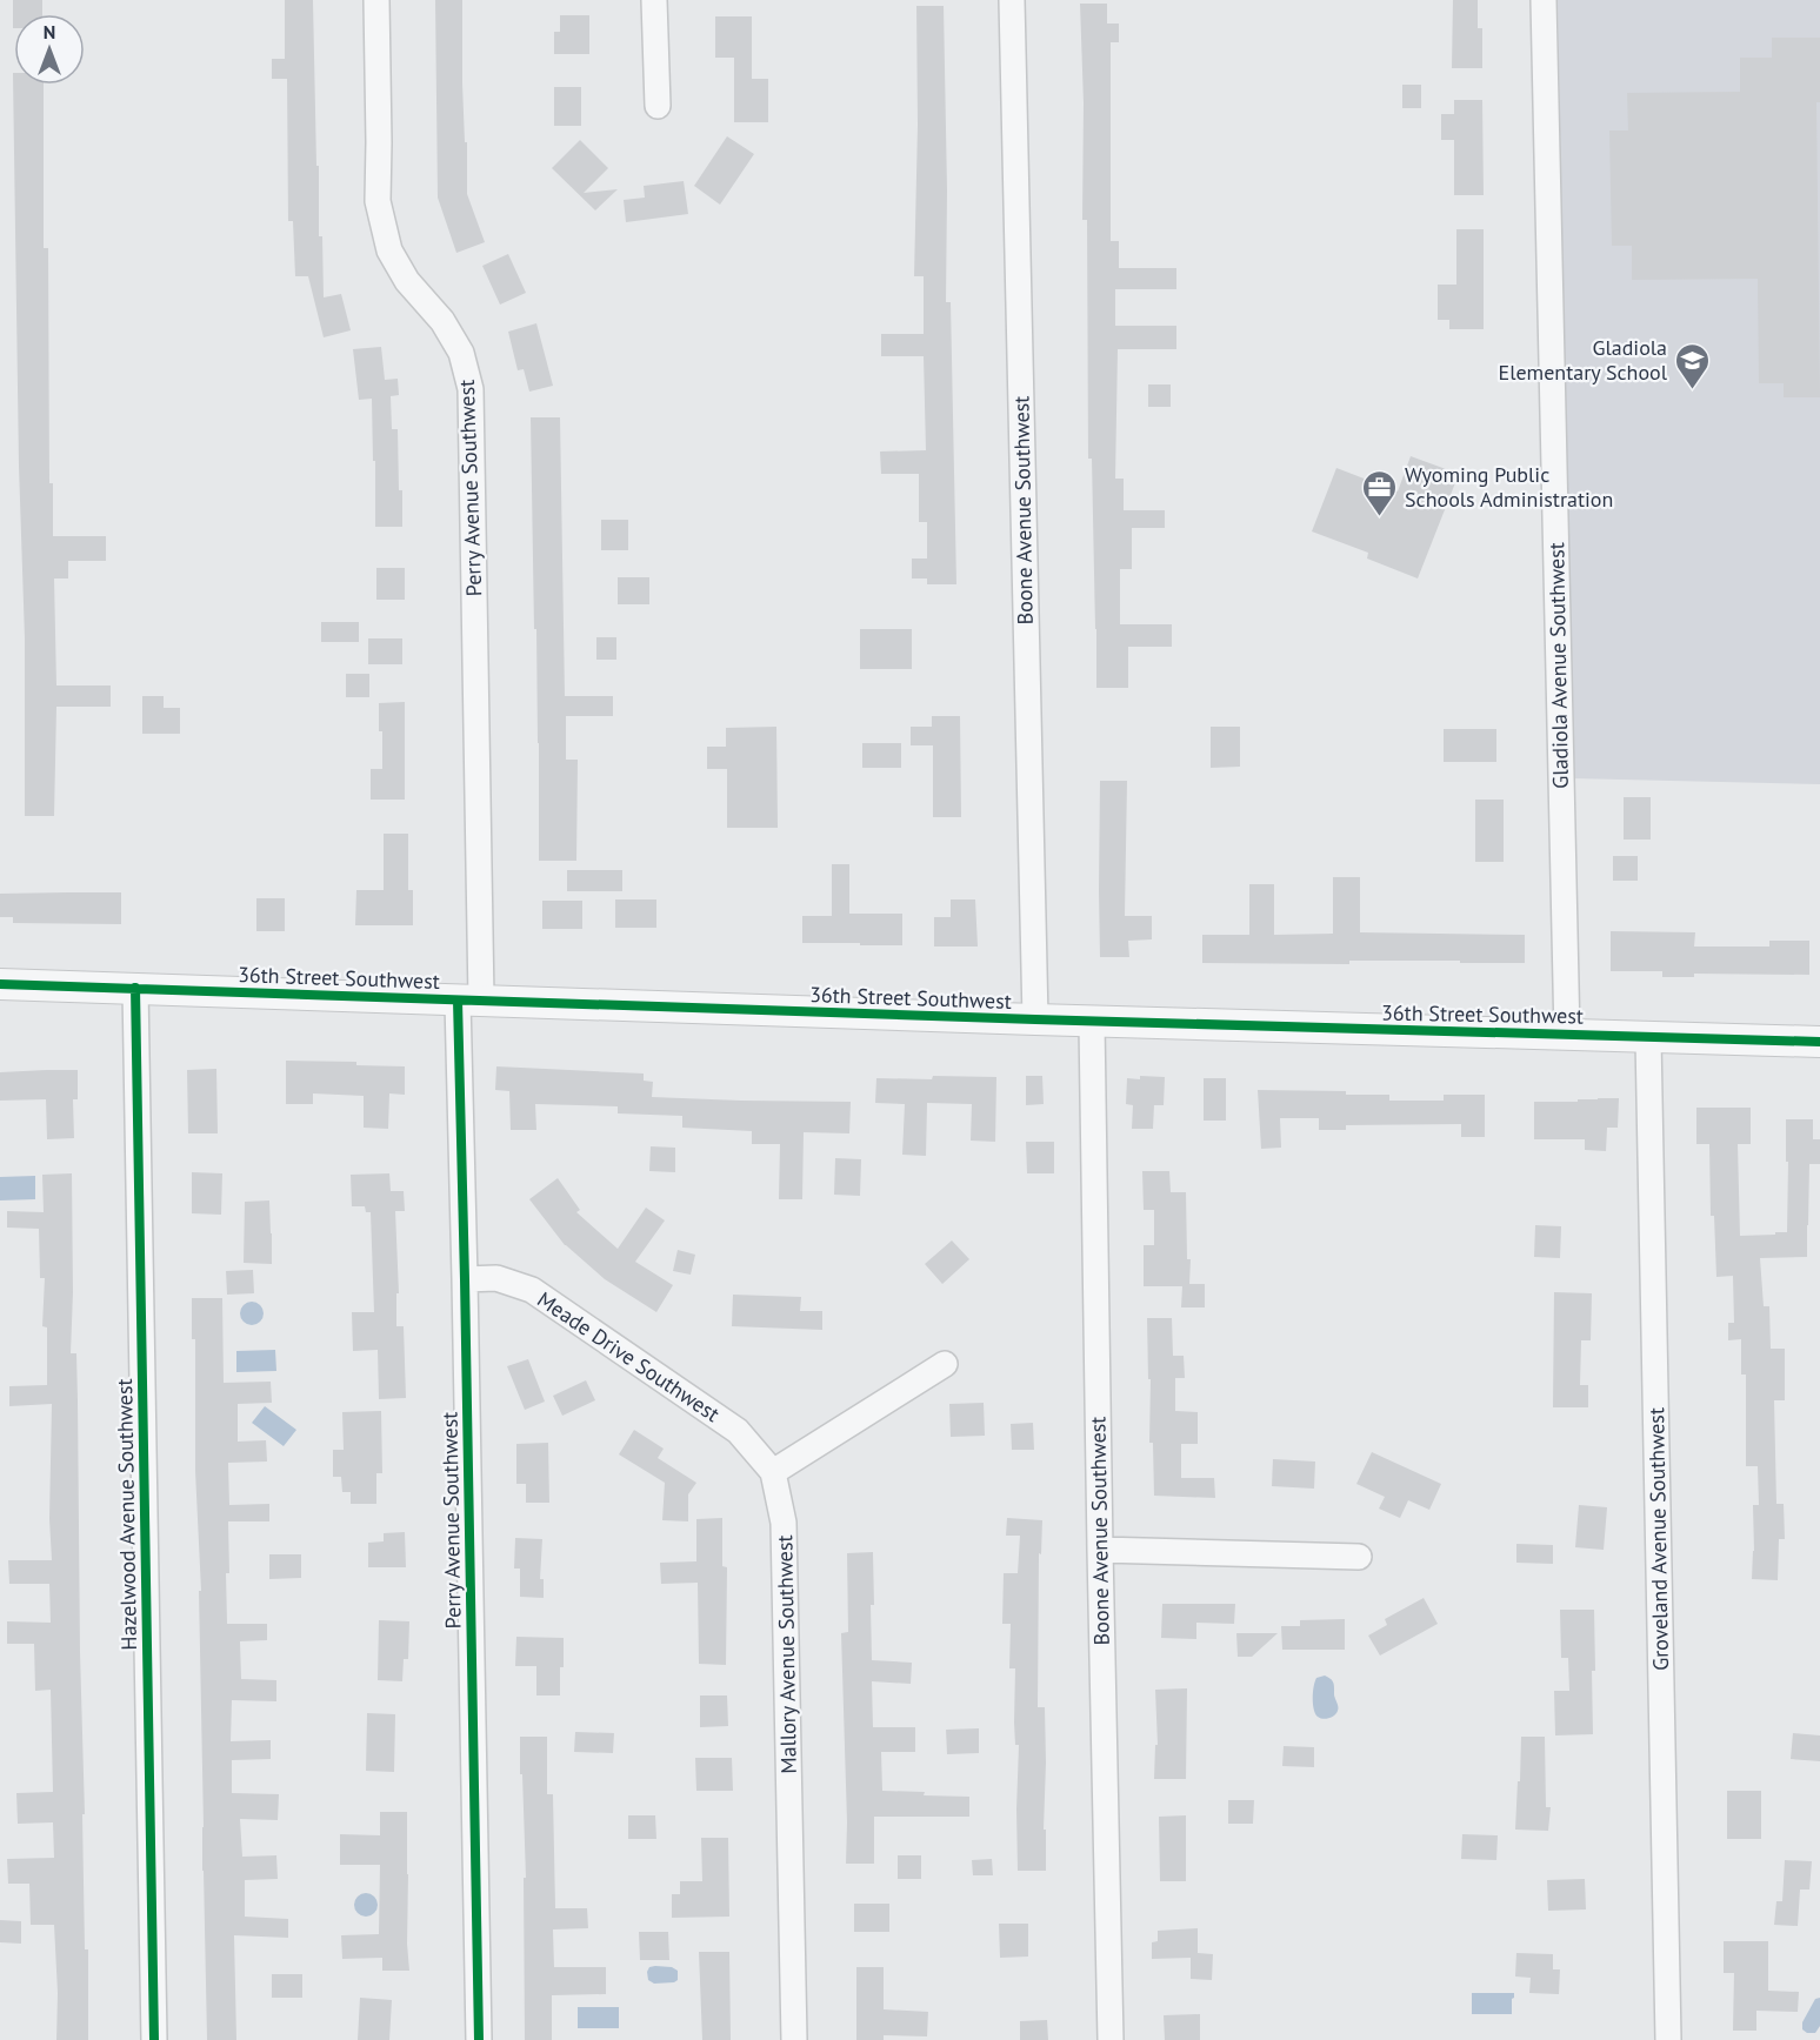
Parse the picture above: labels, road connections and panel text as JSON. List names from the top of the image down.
{
  "streets": {
    "street": [
      "Perry Avenue Southwest",
      "Boone Avenue Southwest",
      "Gladiola Avenue Southwest",
      "36th Street Southwest",
      "Meade Drive Southwest",
      "Hazelwood Avenue Southwest",
      "Groveland Avenue Southwest",
      "Mallory Avenue Southwest"
    ]
  },
  "crossings": [
    ["Perry Avenue Southwest", "36th Street Southwest"],
    ["Perry Avenue Southwest", "Meade Drive Southwest"],
    ["Boone Avenue Southwest", "36th Street Southwest"],
    ["Gladiola Avenue Southwest", "36th Street Southwest"],
    ["36th Street Southwest", "Hazelwood Avenue Southwest"],
    ["36th Street Southwest", "Groveland Avenue Southwest"],
    ["Meade Drive Southwest", "Mallory Avenue Southwest"]
  ],
  "places": {
    "school or university": ["Gladiola Elementary School"],
    "office": ["Wyoming Public Schools Administration"]
  },
  "north": "top"
}
